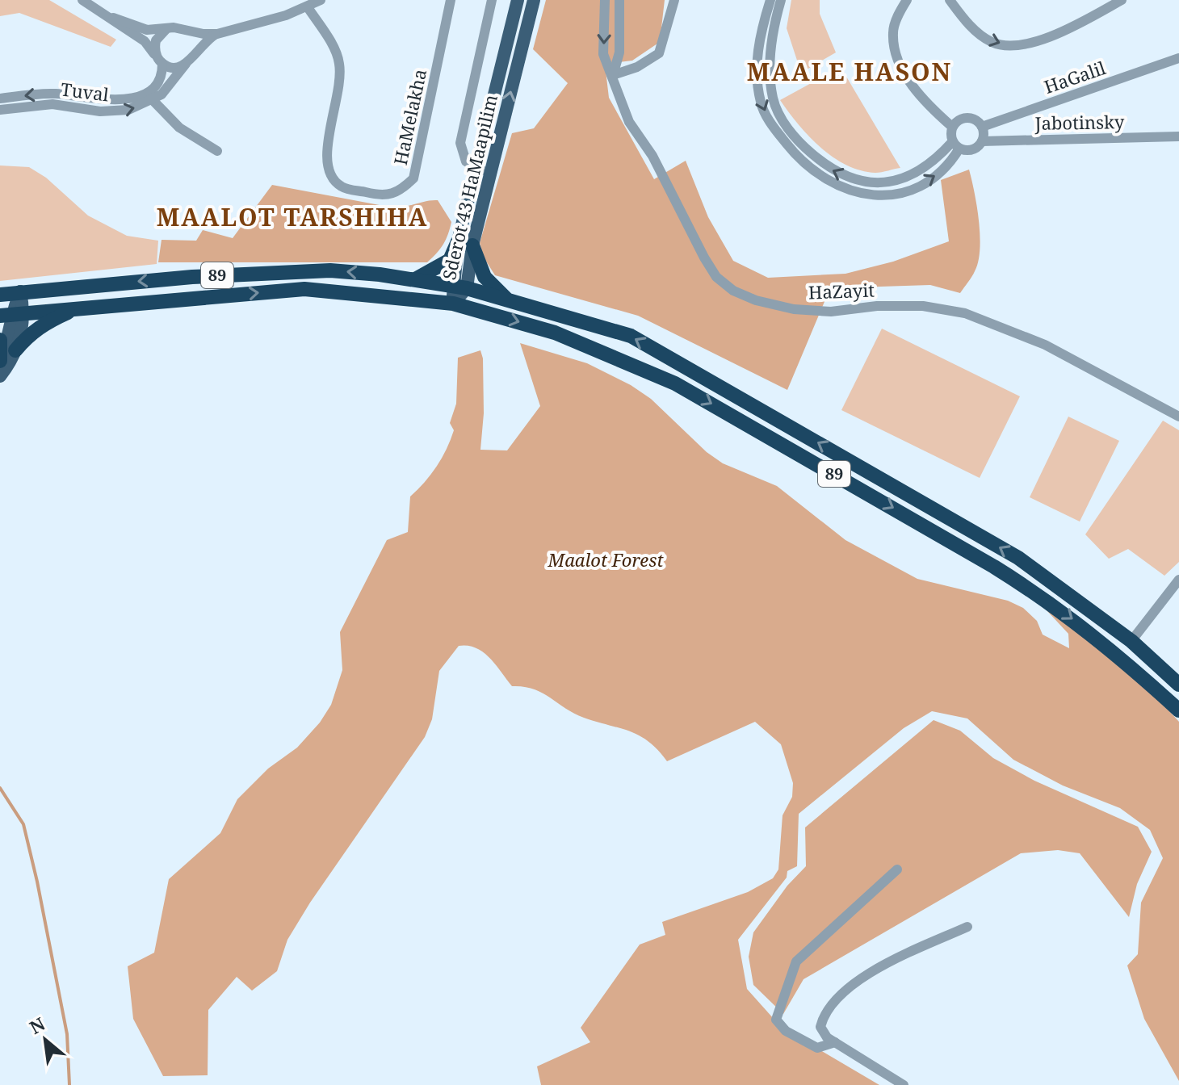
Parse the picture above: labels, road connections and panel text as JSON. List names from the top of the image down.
{
  "streets": {
    "highway": ["89"],
    "main road": ["Sderot 43 HaMaapilim"],
    "street": [
      "HaGalil",
      "Tuval",
      "HaMelakha",
      "Jabotinsky",
      "HaZayit"
    ]
  },
  "crossings": [
    ["HaGalil", "Jabotinsky"],
    ["Sderot 43 HaMaapilim", "89"]
  ],
  "districts": ["MAALE HASON", "MAALOT TARSHIHA"],
  "parks": ["Maalot Forest"],
  "north": "top left"
}
